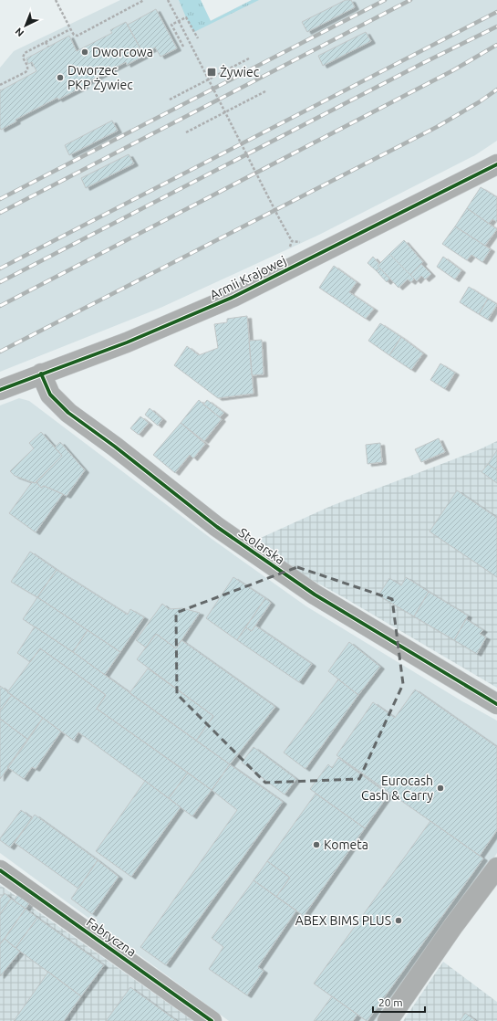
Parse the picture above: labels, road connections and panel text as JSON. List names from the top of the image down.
{
  "streets": {
    "street": ["Armii Krajowej", "Stolarska", "Fabryczna"]
  },
  "crossings": [
    ["Armii Krajowej", "Stolarska"]
  ],
  "places": {
    "other": [
      "Dworcowa",
      "Dworzec PKP Żywiec",
      "Eurocash Cash & Carry",
      "Kometa",
      "ABEX BIMS PLUS"
    ],
    "transit": ["Żywiec"]
  },
  "scale_bar": "20 m",
  "north": "bottom left"
}
